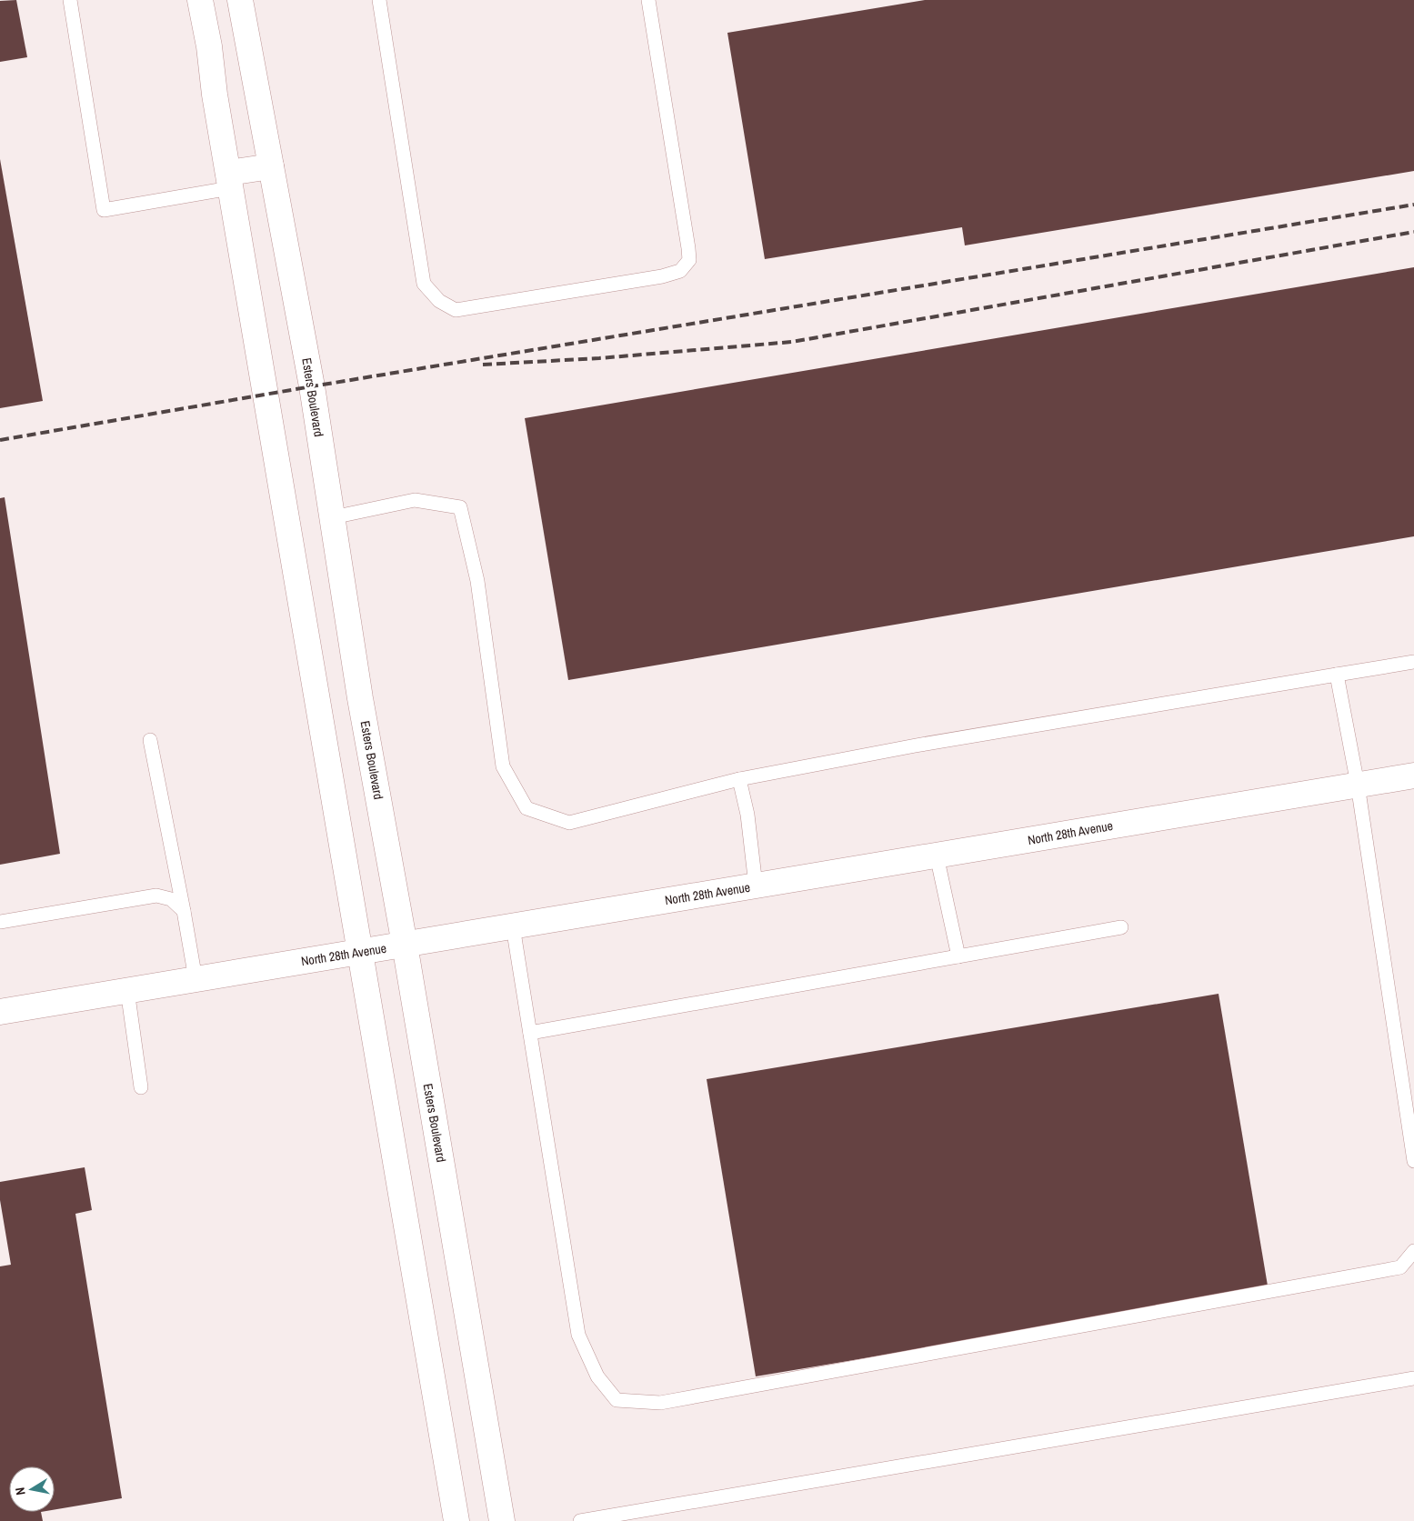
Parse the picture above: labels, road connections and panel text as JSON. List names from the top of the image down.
{
  "streets": {
    "street": ["Esters Boulevard", "North 28th Avenue"]
  },
  "crossings": [
    ["Esters Boulevard", "North 28th Avenue"]
  ],
  "north": "left"
}
